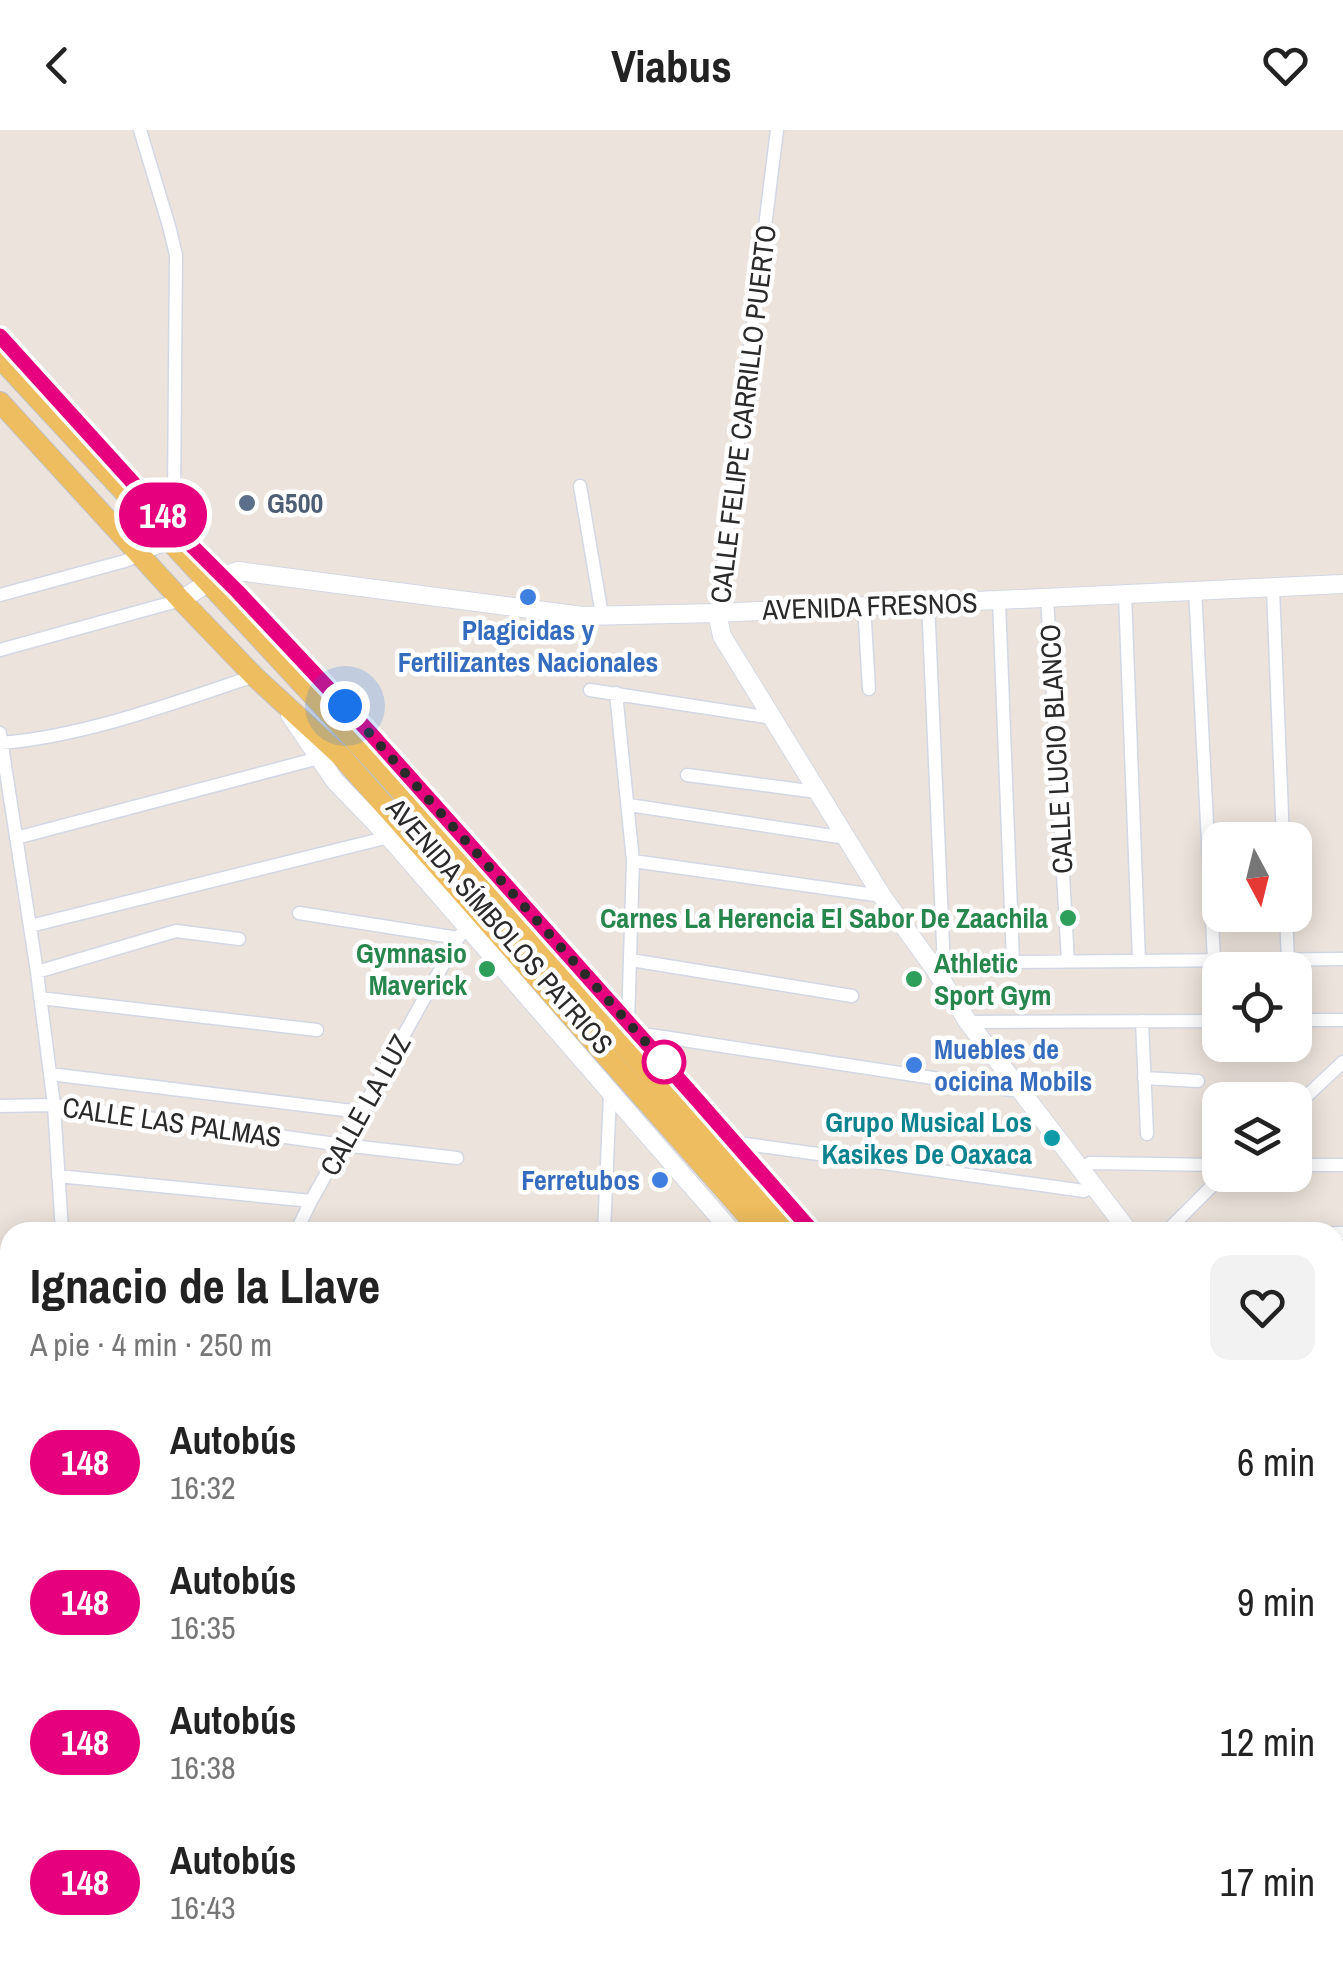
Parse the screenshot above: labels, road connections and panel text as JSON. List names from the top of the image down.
{
  "streets": {
    "main road": ["AVENIDA SÍMBOLOS PATRIOS"],
    "street": [
      "CALLE FELIPE CARRILLO PUERTO",
      "AVENIDA FRESNOS",
      "CALLE LUCIO BLANCO",
      "CALLE LA LUZ",
      "CALLE LAS PALMAS"
    ]
  },
  "crossings": [
    ["CALLE FELIPE CARRILLO PUERTO", "AVENIDA FRESNOS"],
    ["AVENIDA FRESNOS", "CALLE LUCIO BLANCO"],
    ["AVENIDA FRESNOS", "AVENIDA SÍMBOLOS PATRIOS"],
    ["AVENIDA SÍMBOLOS PATRIOS", "CALLE LA LUZ"],
    ["CALLE LA LUZ", "CALLE LAS PALMAS"]
  ],
  "places": [
    "G500",
    "Plagicidas y Fertilizantes Nacionales",
    "Carnes La Herencia El Sabor De Zaachila",
    "Gymnasio Maverick",
    "Athletic Sport Gym",
    "Muebles de ocicina Mobils",
    "Grupo Musical Los Kasikes De Oaxaca",
    "Ferretubos"
  ],
  "lines": ["bus line 148"],
  "north": "bottom",
  "page": {
    "header": "Viabus",
    "on_map": "148",
    "heading": ["Ignacio de la Llave", "A pie · 4 min · 250 m"],
    "list": [
      {
        "mark": "148",
        "name": "Autobús",
        "note": "16:32",
        "value": "6 min"
      },
      {
        "mark": "148",
        "name": "Autobús",
        "note": "16:35",
        "value": "9 min"
      },
      {
        "mark": "148",
        "name": "Autobús",
        "note": "16:38",
        "value": "12 min"
      },
      {
        "mark": "148",
        "name": "Autobús",
        "note": "16:43",
        "value": "17 min"
      }
    ]
  }
}
